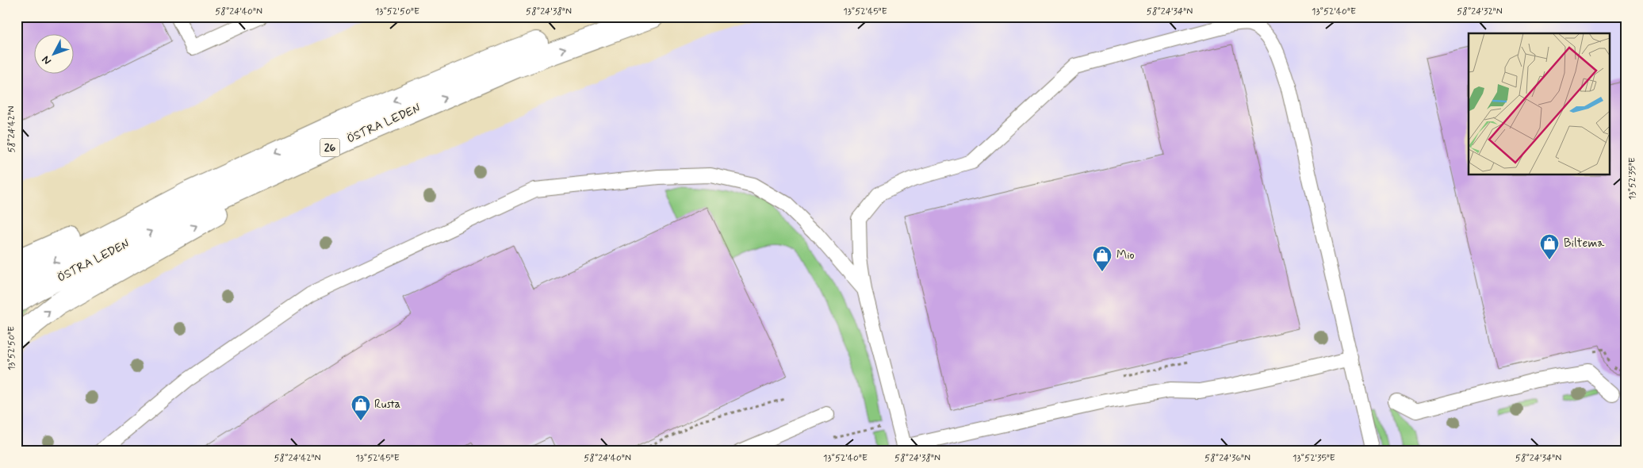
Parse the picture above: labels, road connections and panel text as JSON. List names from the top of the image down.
{
  "streets": {
    "highway": ["ÖSTRA LEDEN", "26"]
  },
  "places": {
    "shop": ["Biltema", "Mio", "Rusta"]
  },
  "north": "bottom left",
  "coordinates": [
    "58°24'40\"N",
    "13°52'50\"E",
    "58°24'38\"N",
    "13°52'45\"E",
    "58°24'34\"N",
    "13°52'40\"E",
    "58°24'32\"N",
    "58°24'42\"N",
    "13°52'35\"E",
    "58°24'36\"N"
  ]
}
